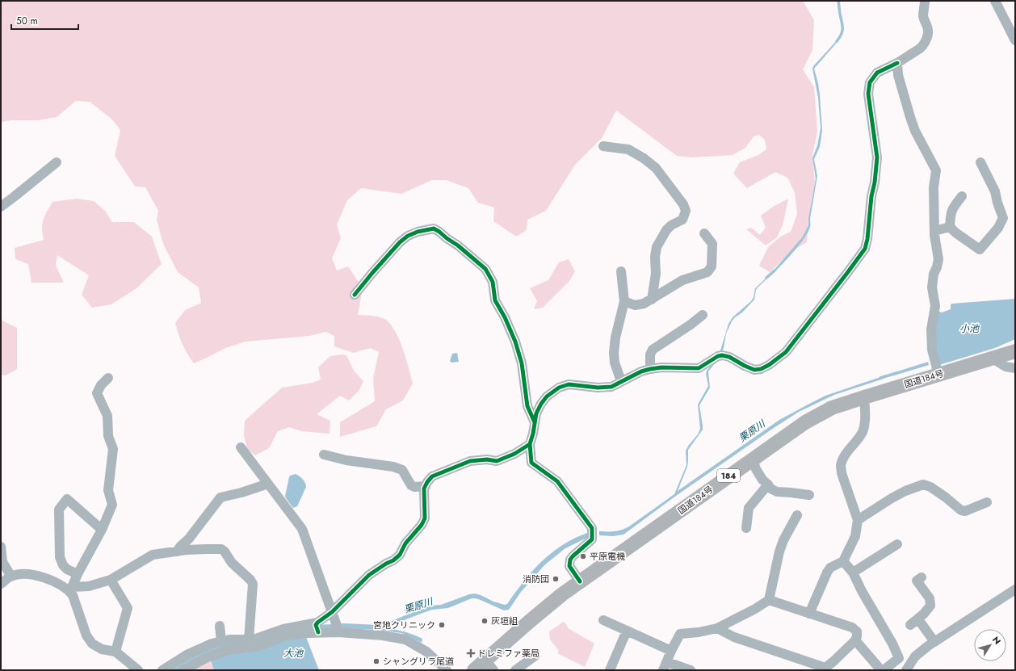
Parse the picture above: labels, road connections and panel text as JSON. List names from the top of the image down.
{
  "streets": {
    "highway": ["国道184号", "184"]
  },
  "water": ["小池", "栗原川", "大池"],
  "places": {
    "other": [
      "平原電機",
      "消防団",
      "灰垣組",
      "宮地クリニック",
      "シャングリラ尾道"
    ],
    "health": ["ドレミファ薬局"]
  },
  "scale_bar": "50 m",
  "north": "top right"
}
